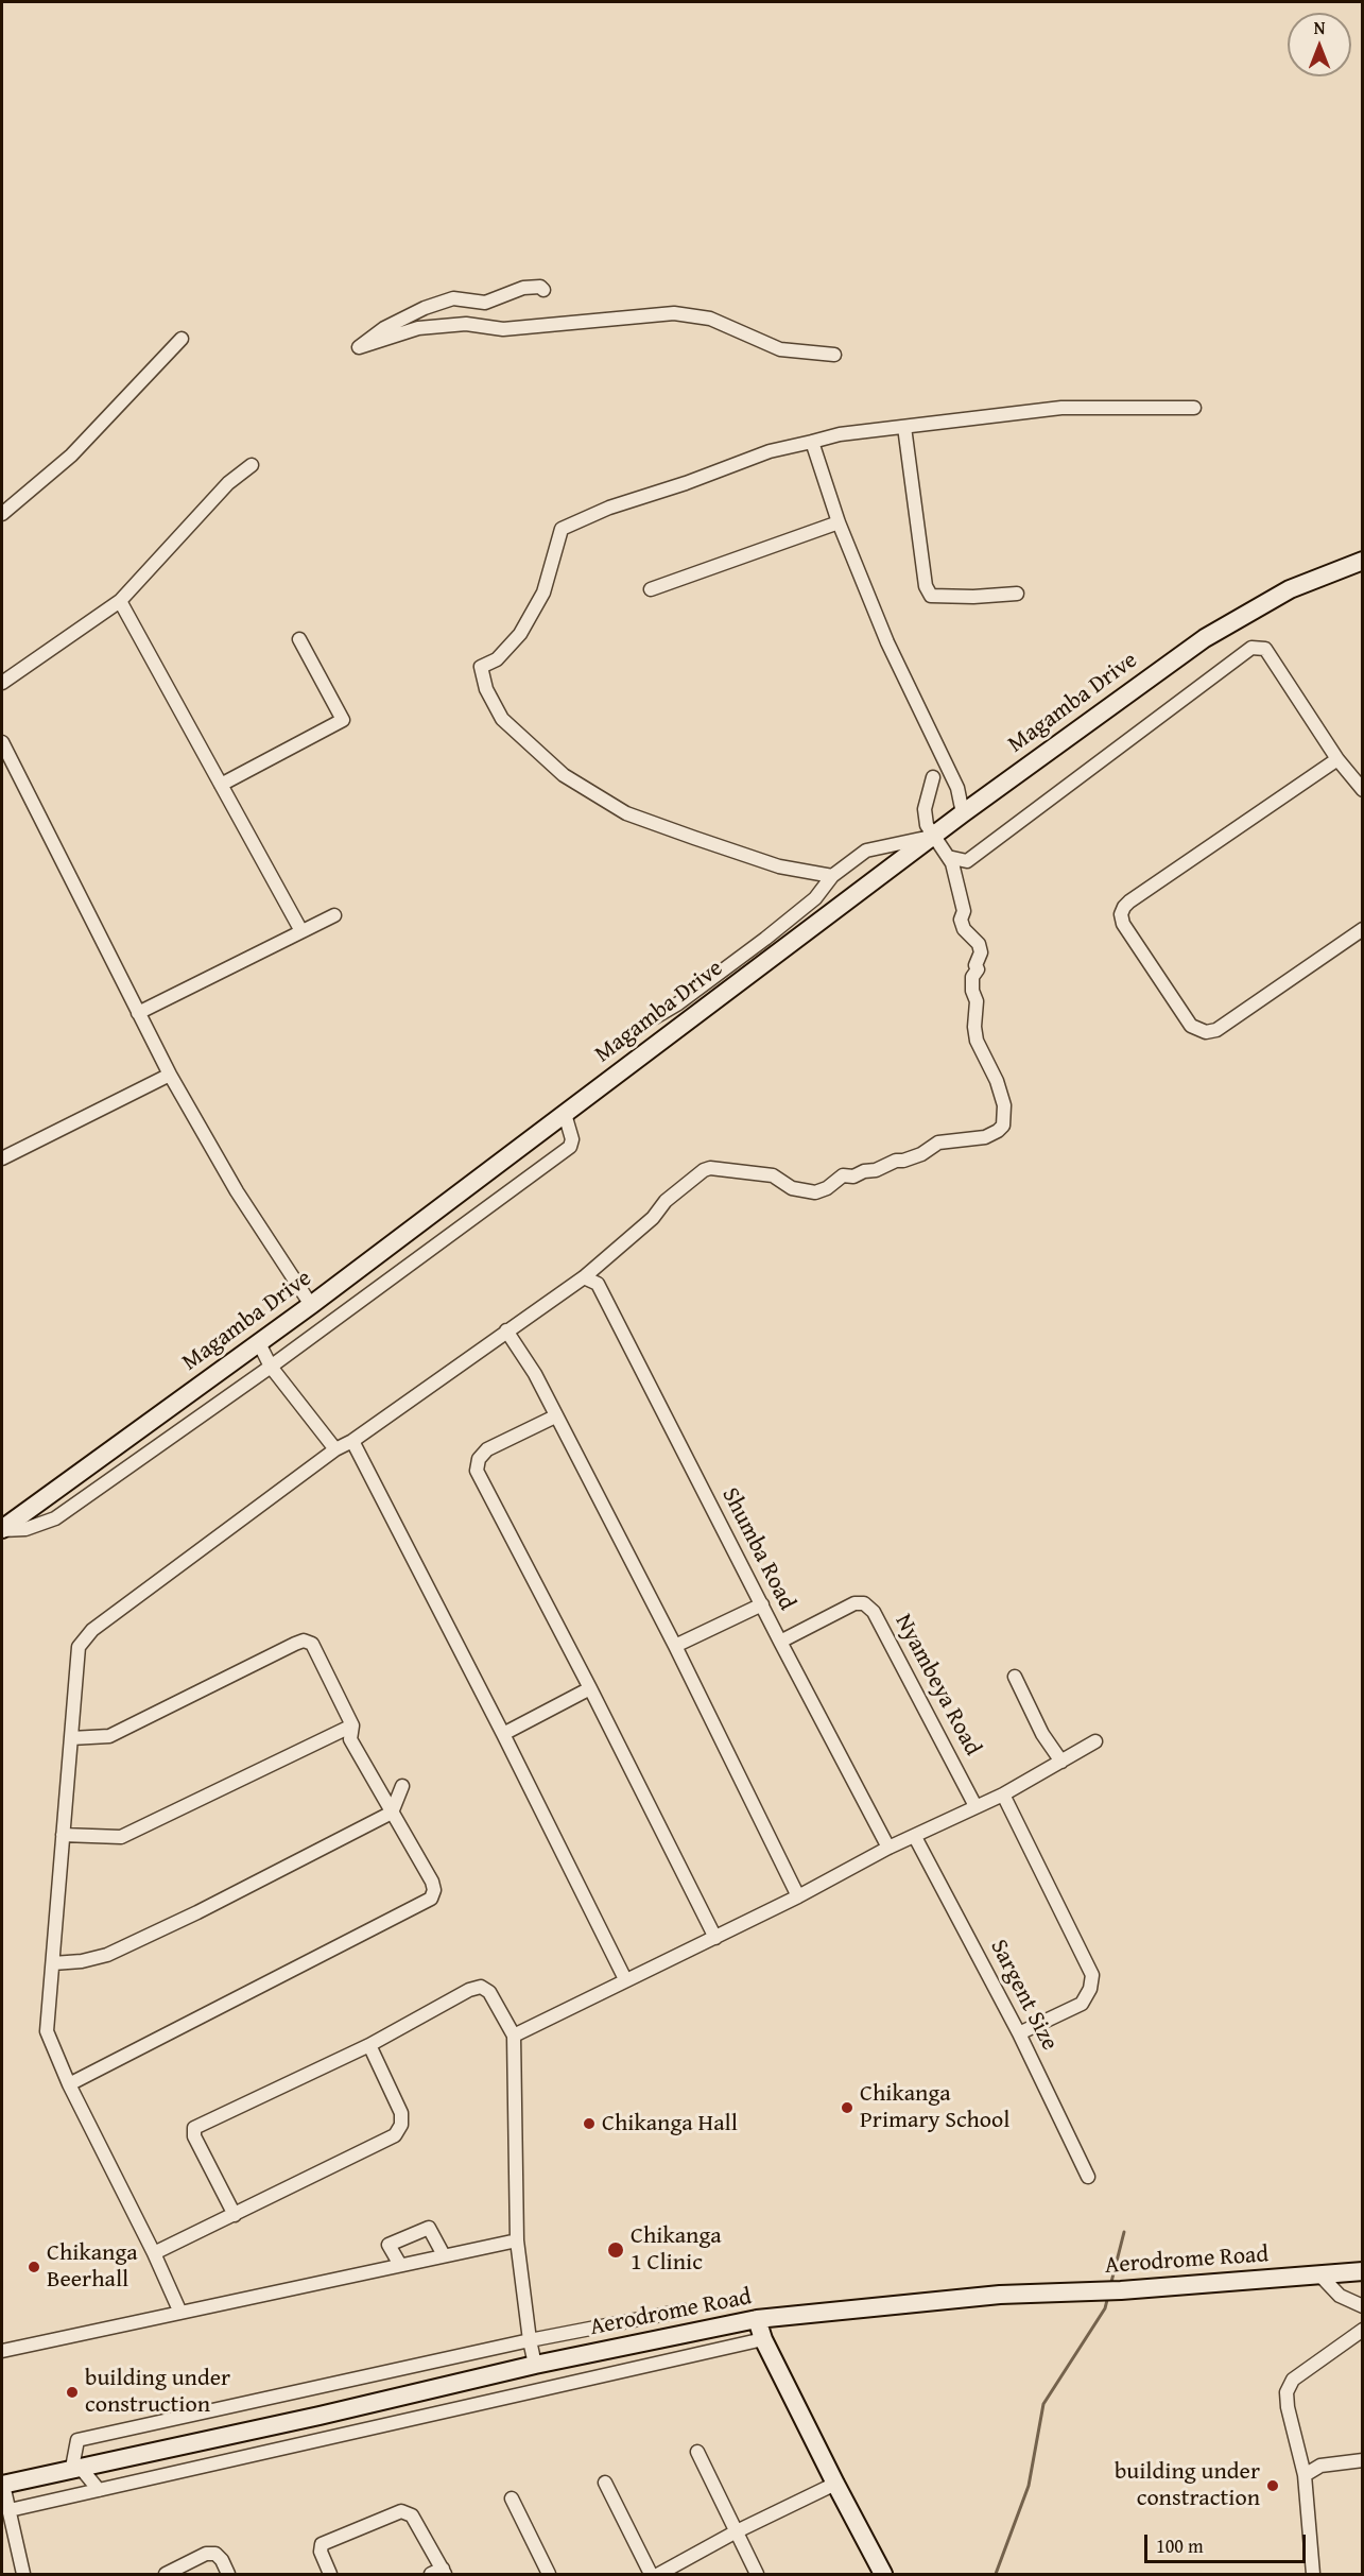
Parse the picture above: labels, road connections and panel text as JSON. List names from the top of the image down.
{
  "streets": {
    "street": [
      "Magamba Drive",
      "Shumba Road",
      "Nyambeya Road",
      "Sargent Size",
      "Aerodrome Road"
    ]
  },
  "crossings": [
    ["Shumba Road", "Nyambeya Road"]
  ],
  "places": [
    "Chikanga Primary School",
    "Chikanga Hall",
    "Chikanga 1 Clinic",
    "Chikanga Beerhall",
    "building under construction",
    "building under constraction"
  ],
  "scale_bar": "100 m",
  "north": "top"
}
